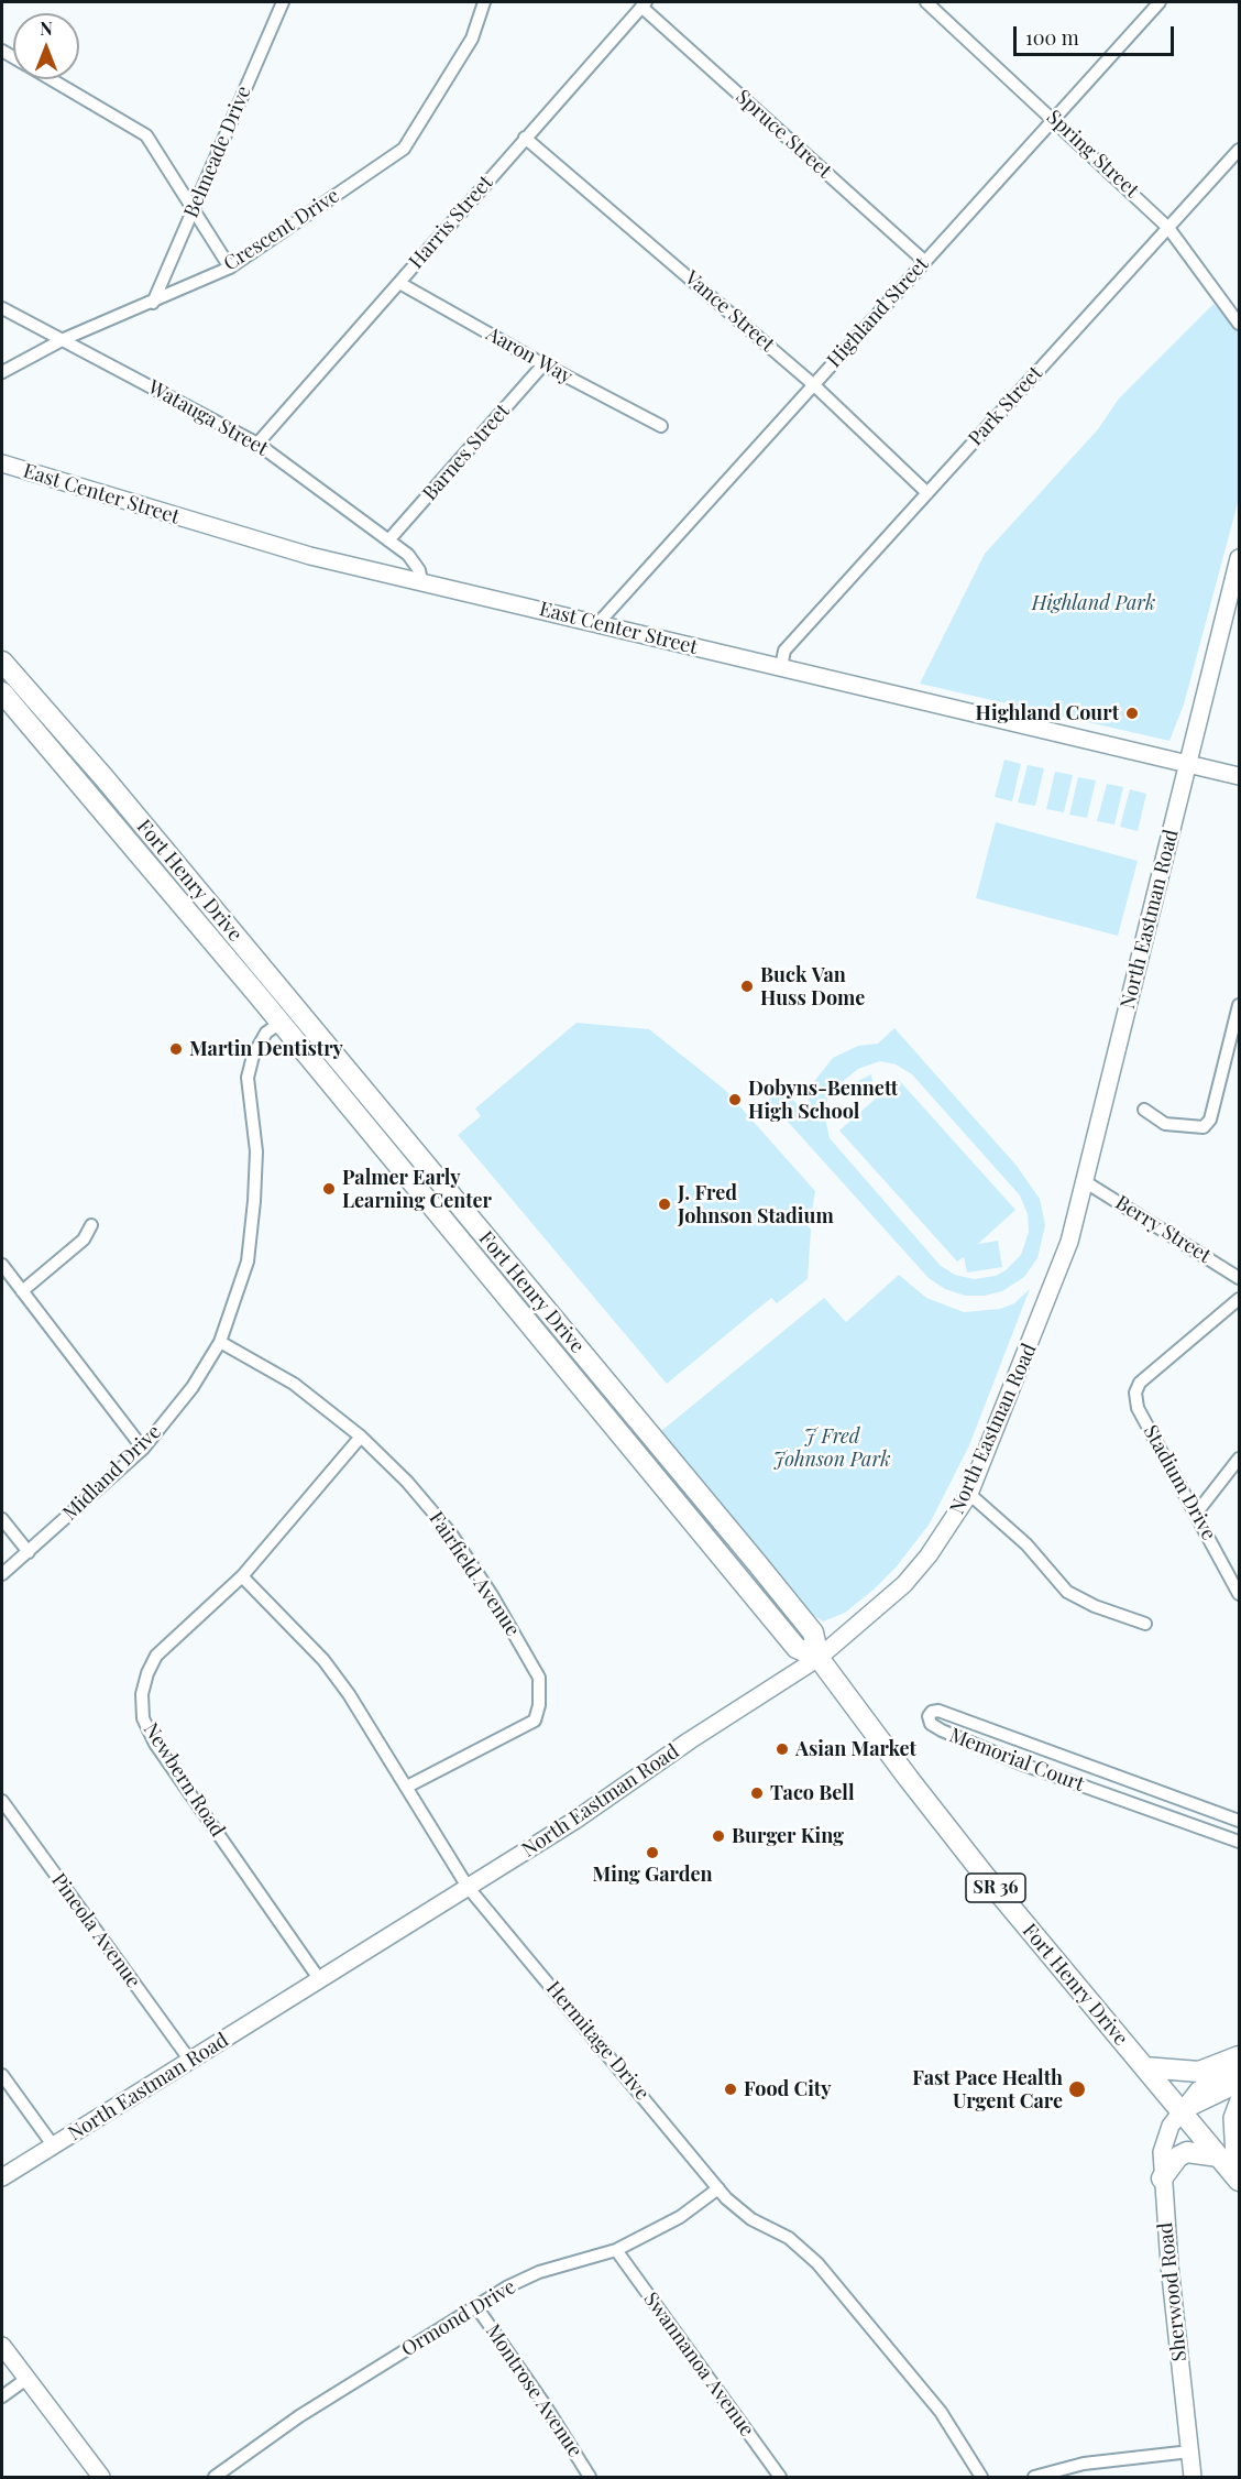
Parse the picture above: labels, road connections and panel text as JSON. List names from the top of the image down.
{
  "streets": {
    "main road": [
      "East Center Street",
      "Fort Henry Drive",
      "North Eastman Road",
      "SR 36",
      "Sherwood Road"
    ],
    "street": [
      "Spruce Street",
      "Belmeade Drive",
      "Spring Street",
      "Harris Street",
      "Crescent Drive",
      "Vance Street",
      "Highland Street",
      "Aaron Way",
      "Park Street",
      "Watauga Street",
      "Barnes Street",
      "Berry Street",
      "Midland Drive",
      "Stadium Drive",
      "Fairfield Avenue",
      "Memorial Court",
      "Newbern Road",
      "Pineola Avenue",
      "Hermitage Drive",
      "Ormond Drive",
      "Swannanoa Avenue",
      "Montrose Avenue"
    ]
  },
  "crossings": [
    ["Spruce Street", "Harris Street"],
    ["Spruce Street", "Highland Street"],
    ["Belmeade Drive", "Crescent Drive"],
    ["Spring Street", "Highland Street"],
    ["Spring Street", "Park Street"],
    ["Harris Street", "Vance Street"],
    ["Harris Street", "Aaron Way"],
    ["Harris Street", "Watauga Street"],
    ["Crescent Drive", "Watauga Street"],
    ["Vance Street", "Highland Street"],
    ["Vance Street", "Park Street"],
    ["Highland Street", "East Center Street"],
    ["Aaron Way", "Barnes Street"],
    ["Park Street", "East Center Street"],
    ["Watauga Street", "Barnes Street"],
    ["Watauga Street", "East Center Street"],
    ["East Center Street", "North Eastman Road"],
    ["Fort Henry Drive", "North Eastman Road"],
    ["Fort Henry Drive", "Midland Drive"],
    ["Fort Henry Drive", "Sherwood Road"],
    ["North Eastman Road", "Berry Street"],
    ["North Eastman Road", "Newbern Road"],
    ["North Eastman Road", "Pineola Avenue"],
    ["North Eastman Road", "Hermitage Drive"],
    ["Midland Drive", "Fairfield Avenue"],
    ["Fairfield Avenue", "Newbern Road"],
    ["Fairfield Avenue", "Hermitage Drive"],
    ["Newbern Road", "Hermitage Drive"],
    ["Hermitage Drive", "Ormond Drive"],
    ["Ormond Drive", "Swannanoa Avenue"],
    ["Ormond Drive", "Montrose Avenue"]
  ],
  "parks": ["Highland Park", "J Fred Johnson Park"],
  "places": [
    "Highland Court",
    "Buck Van Huss Dome",
    "Martin Dentistry",
    "Dobyns-Bennett High School",
    "Palmer Early Learning Center",
    "J. Fred Johnson Stadium",
    "Asian Market",
    "Taco Bell",
    "Burger King",
    "Ming Garden",
    "Food City",
    "Fast Pace Health Urgent Care"
  ],
  "scale_bar": "100 m",
  "north": "top"
}
